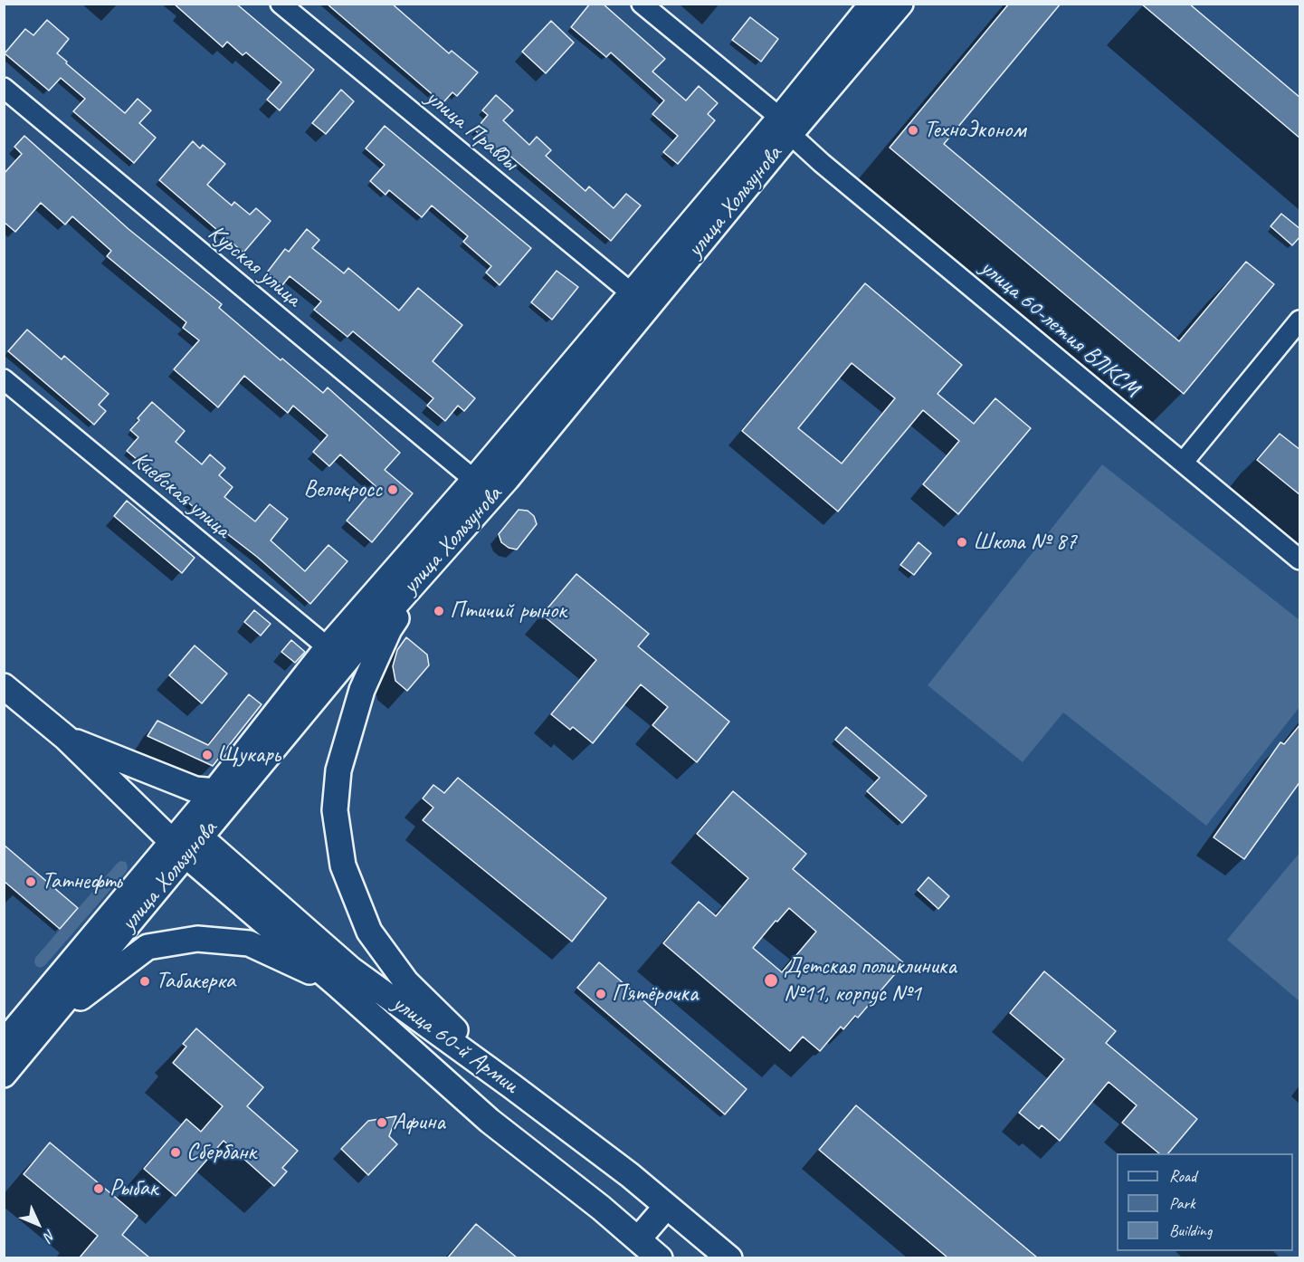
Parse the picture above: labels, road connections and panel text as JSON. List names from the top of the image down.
{
  "streets": {
    "main road": ["улица Хользунова", "улица 60-й Армии"],
    "street": [
      "улица Правды",
      "Курская улица",
      "улица 60-летия ВЛКСМ",
      "Киевская улица"
    ]
  },
  "crossings": [
    ["улица Правды", "улица Хользунова"],
    ["улица Хользунова", "Курская улица"],
    ["улица Хользунова", "улица 60-летия ВЛКСМ"],
    ["улица Хользунова", "Киевская улица"],
    ["улица Хользунова", "улица 60-й Армии"]
  ],
  "places": [
    "ТехноЭконом",
    "Велокросс",
    "Школа № 87",
    "Птичий рынок",
    "Щукарь",
    "Татнефть",
    "Детская поликлиника №11, корпус №1",
    "Табакерка",
    "Пятёрочка",
    "Афина",
    "Сбербанк",
    "Рыбак"
  ],
  "legend": ["Road", "Park", "Building"],
  "north": "bottom right"
}
